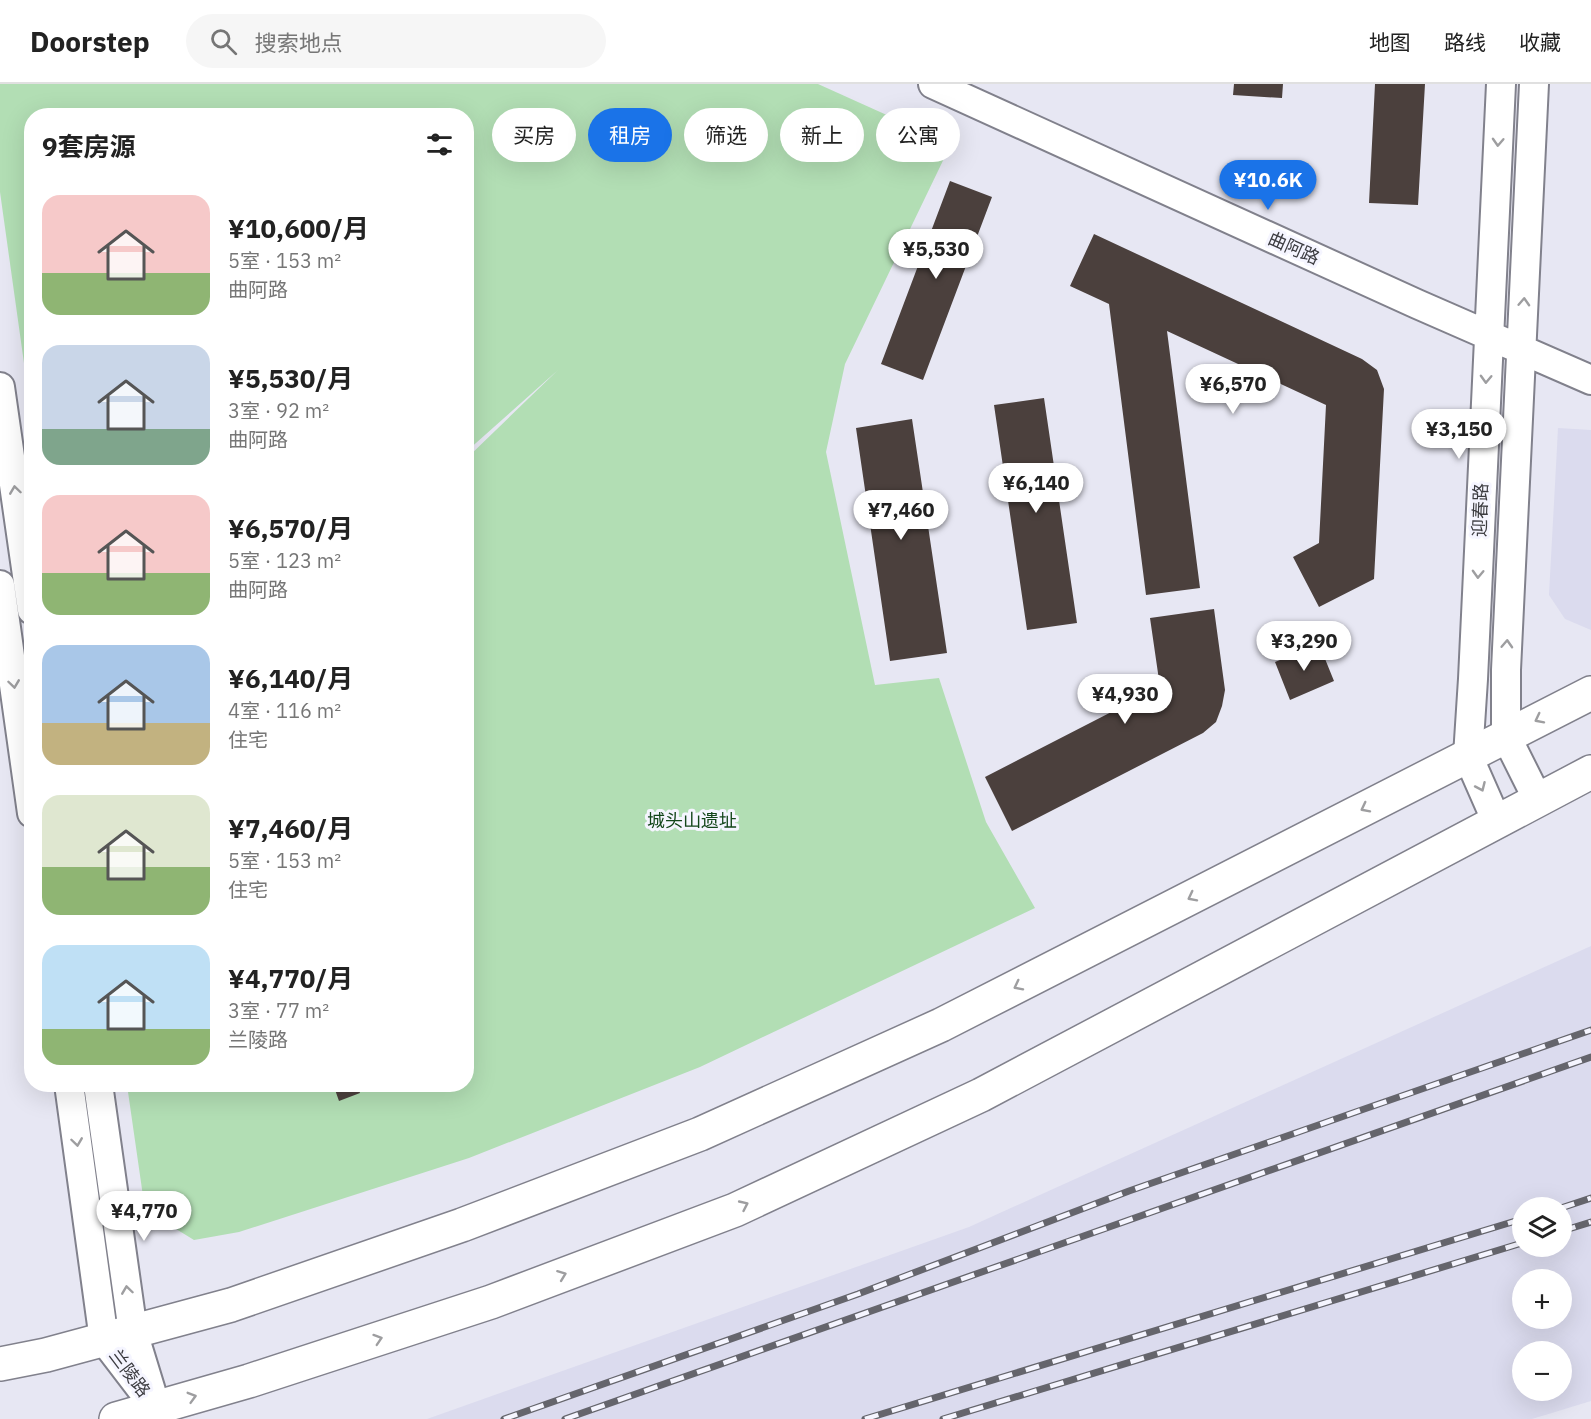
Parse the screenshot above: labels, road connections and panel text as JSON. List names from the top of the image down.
{
  "streets": {
    "street": ["曲阿路", "迎春路", "兰陵路"]
  },
  "crossings": [
    ["曲阿路", "迎春路"]
  ],
  "parks": ["城头山遗址"],
  "page": {
    "header": "Doorstep",
    "search": "搜索地点",
    "nav": ["地图", "路线", "收藏"],
    "chip": [
      "买房",
      "租房",
      "筛选",
      "新上",
      "公寓"
    ],
    "heading": "9套房源",
    "price": [
      "¥10.6K",
      "¥5,530",
      "¥6,570",
      "¥3,150",
      "¥6,140",
      "¥7,460",
      "¥3,290",
      "¥4,930",
      "¥4,770"
    ],
    "list": [
      {
        "name": "¥10,600/月",
        "note": "5室 · 153 m² · 曲阿路"
      },
      {
        "name": "¥5,530/月",
        "note": "3室 · 92 m² · 曲阿路"
      },
      {
        "name": "¥6,570/月",
        "note": "5室 · 123 m² · 曲阿路"
      },
      {
        "name": "¥6,140/月",
        "note": "4室 · 116 m² · 住宅"
      },
      {
        "name": "¥7,460/月",
        "note": "5室 · 153 m² · 住宅"
      },
      {
        "name": "¥4,770/月",
        "note": "3室 · 77 m² · 兰陵路"
      }
    ],
    "map_buttons": ["+", "−"]
  }
}
